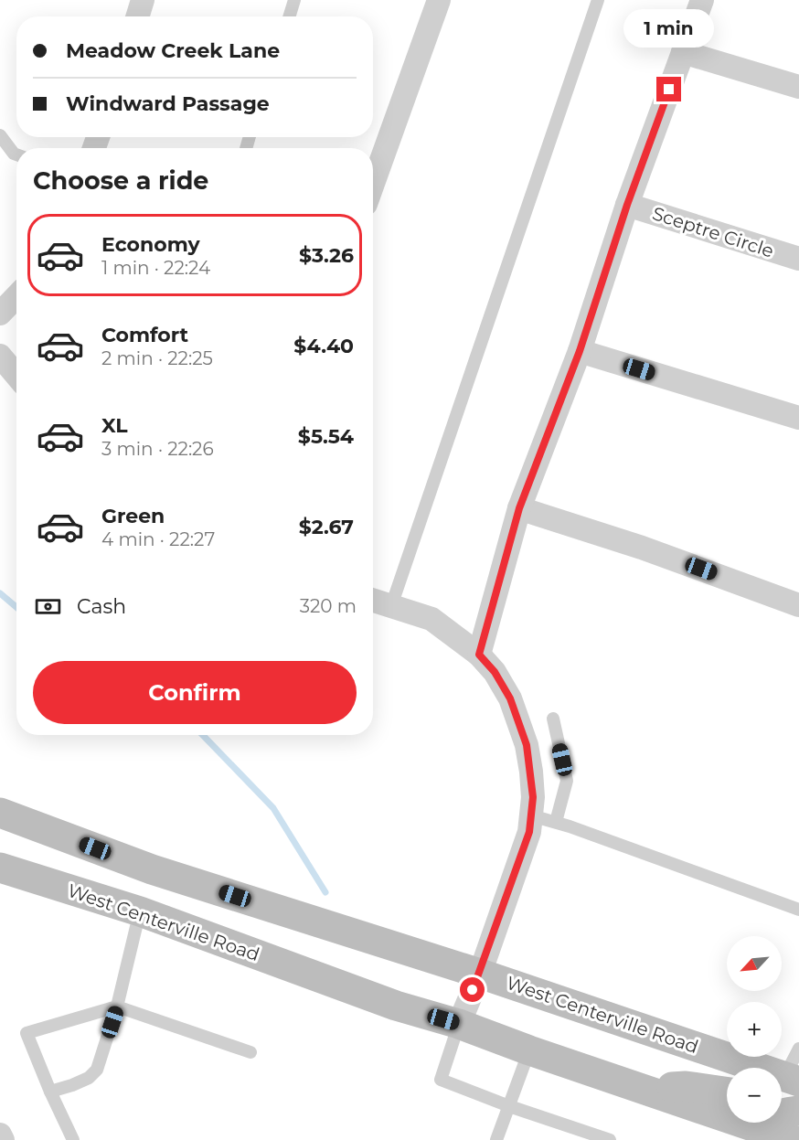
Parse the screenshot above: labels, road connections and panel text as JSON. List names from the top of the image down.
{
  "streets": {
    "main road": ["West Centerville Road"],
    "street": ["Sceptre Circle"]
  },
  "north": "bottom left",
  "page": {
    "bubble": "1 min",
    "banner": ["Meadow Creek Lane", "Windward Passage"],
    "heading": "Choose a ride",
    "list": [
      {
        "name": "Economy",
        "note": "1 min · 22:24",
        "value": "$3.26"
      },
      {
        "name": "Comfort",
        "note": "2 min · 22:25",
        "value": "$4.40"
      },
      {
        "name": "XL",
        "note": "3 min · 22:26",
        "value": "$5.54"
      },
      {
        "name": "Green",
        "note": "4 min · 22:27",
        "value": "$2.67"
      }
    ],
    "pay": ["Cash", "320 m"],
    "buttons": "Confirm",
    "map_buttons": ["+", "−"]
  }
}
